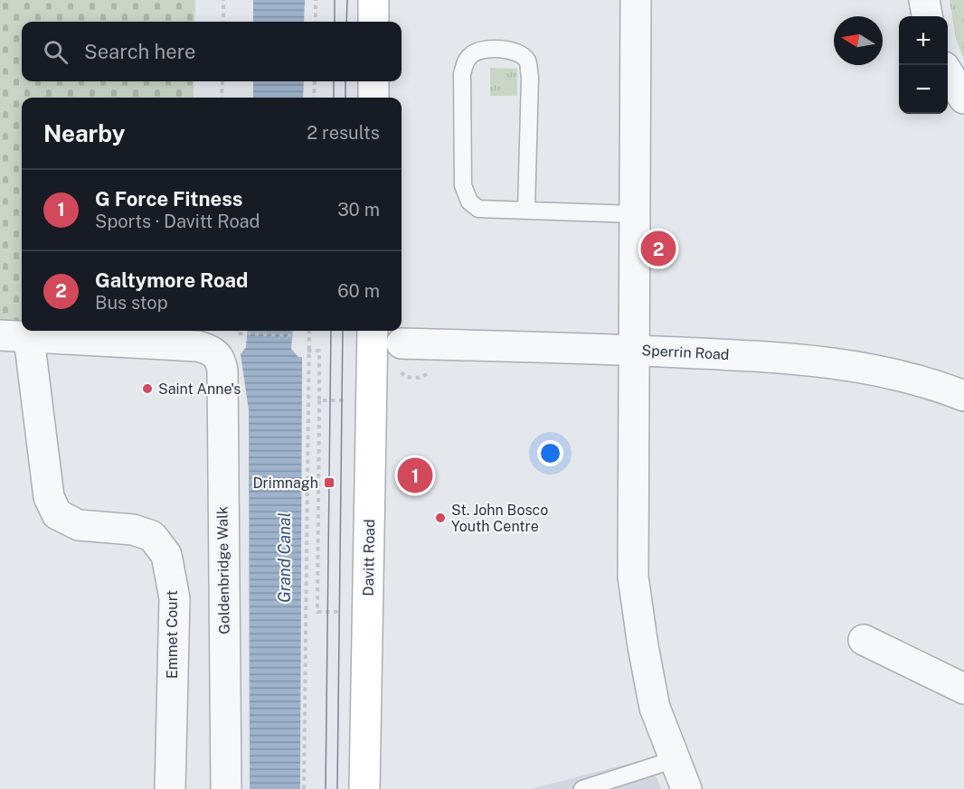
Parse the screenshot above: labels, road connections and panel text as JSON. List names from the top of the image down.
{
  "streets": {
    "main road": ["Davitt Road"],
    "street": ["Sperrin Road", "Goldenbridge Walk", "Emmet Court"]
  },
  "water": ["Grand Canal"],
  "places": {
    "other": ["Saint Anne's", "St. John Bosco Youth Centre"],
    "transit": ["Drimnagh"]
  },
  "north": "left",
  "page": {
    "map_buttons": ["+", "−"],
    "search": "Search here",
    "heading": ["Nearby", "2 results"],
    "list": [
      {
        "mark": "1",
        "name": "G Force Fitness",
        "note": "Sports · Davitt Road",
        "value": "30 m"
      },
      {
        "mark": "2",
        "name": "Galtymore Road",
        "note": "Bus stop",
        "value": "60 m"
      }
    ],
    "pins": ["2", "1"]
  }
}
